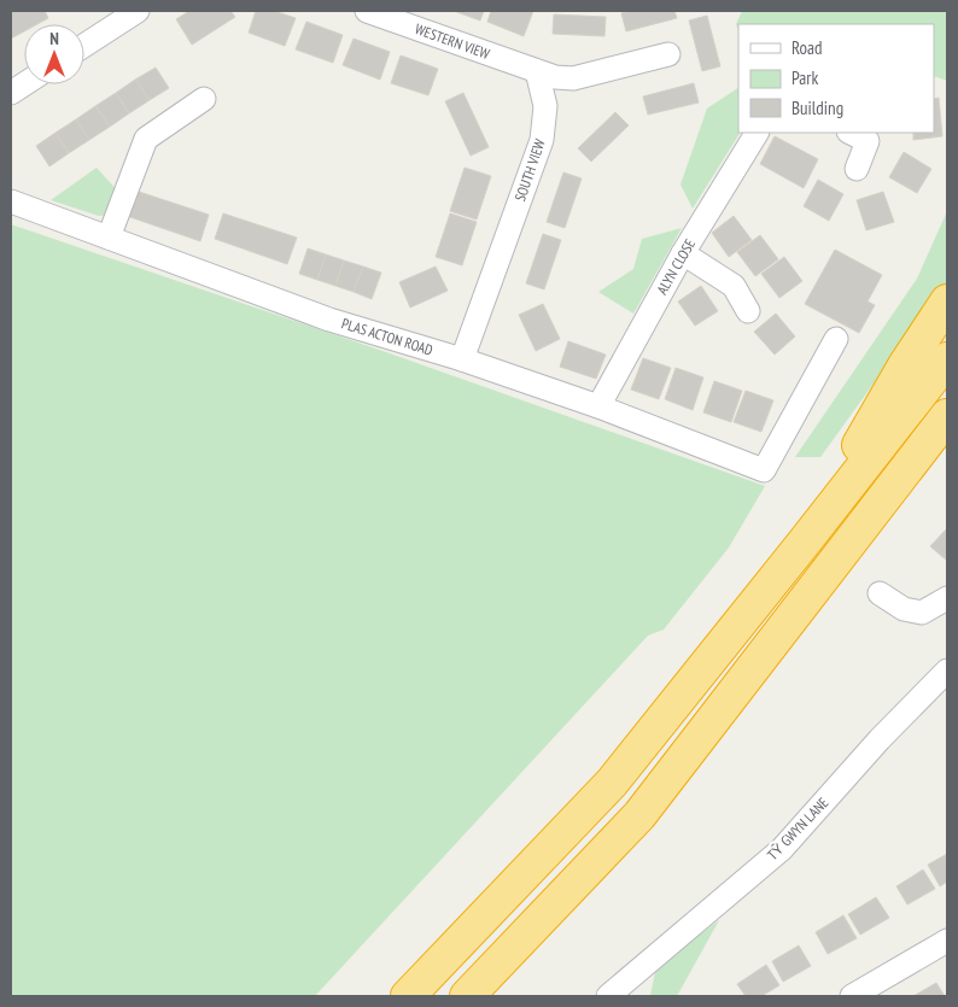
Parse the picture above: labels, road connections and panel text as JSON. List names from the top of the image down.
{
  "streets": {
    "street": [
      "WESTERN VIEW",
      "SOUTH VIEW",
      "ALYN CLOSE",
      "PLAS ACTON ROAD",
      "TŶ GWYN LANE"
    ]
  },
  "crossings": [
    ["WESTERN VIEW", "SOUTH VIEW"],
    ["SOUTH VIEW", "PLAS ACTON ROAD"],
    ["ALYN CLOSE", "PLAS ACTON ROAD"]
  ],
  "legend": ["Road", "Park", "Building"],
  "north": "top"
}
